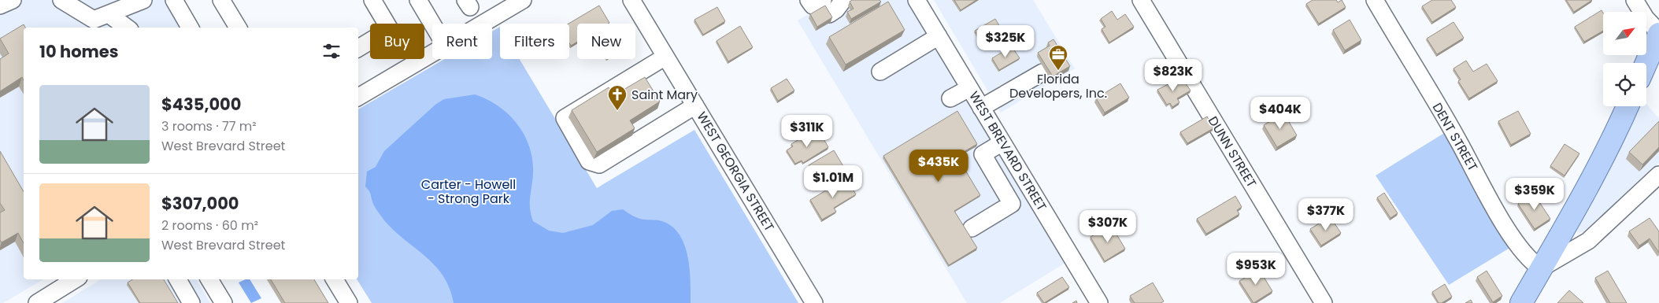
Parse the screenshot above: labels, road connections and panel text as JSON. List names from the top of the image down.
{
  "streets": {
    "street": [
      "DENT STREET",
      "WEST BREVARD STREET",
      "DUNN STREET",
      "WEST GEORGIA STREET"
    ]
  },
  "parks": ["Carter - Howell - Strong Park"],
  "places": {
    "office": ["Florida Developers, Inc."],
    "church": ["Saint Mary"]
  },
  "north": "top right",
  "page": {
    "chip": [
      "Buy",
      "Rent",
      "Filters",
      "New"
    ],
    "price": [
      "$325K",
      "$823K",
      "$404K",
      "$311K",
      "$435K",
      "$1.01M",
      "$359K",
      "$377K",
      "$307K",
      "$953K"
    ],
    "heading": "10 homes",
    "list": [
      {
        "name": "$435,000",
        "note": "3 rooms · 77 m² · West Brevard Street"
      },
      {
        "name": "$307,000",
        "note": "2 rooms · 60 m² · West Brevard Street"
      }
    ]
  }
}
